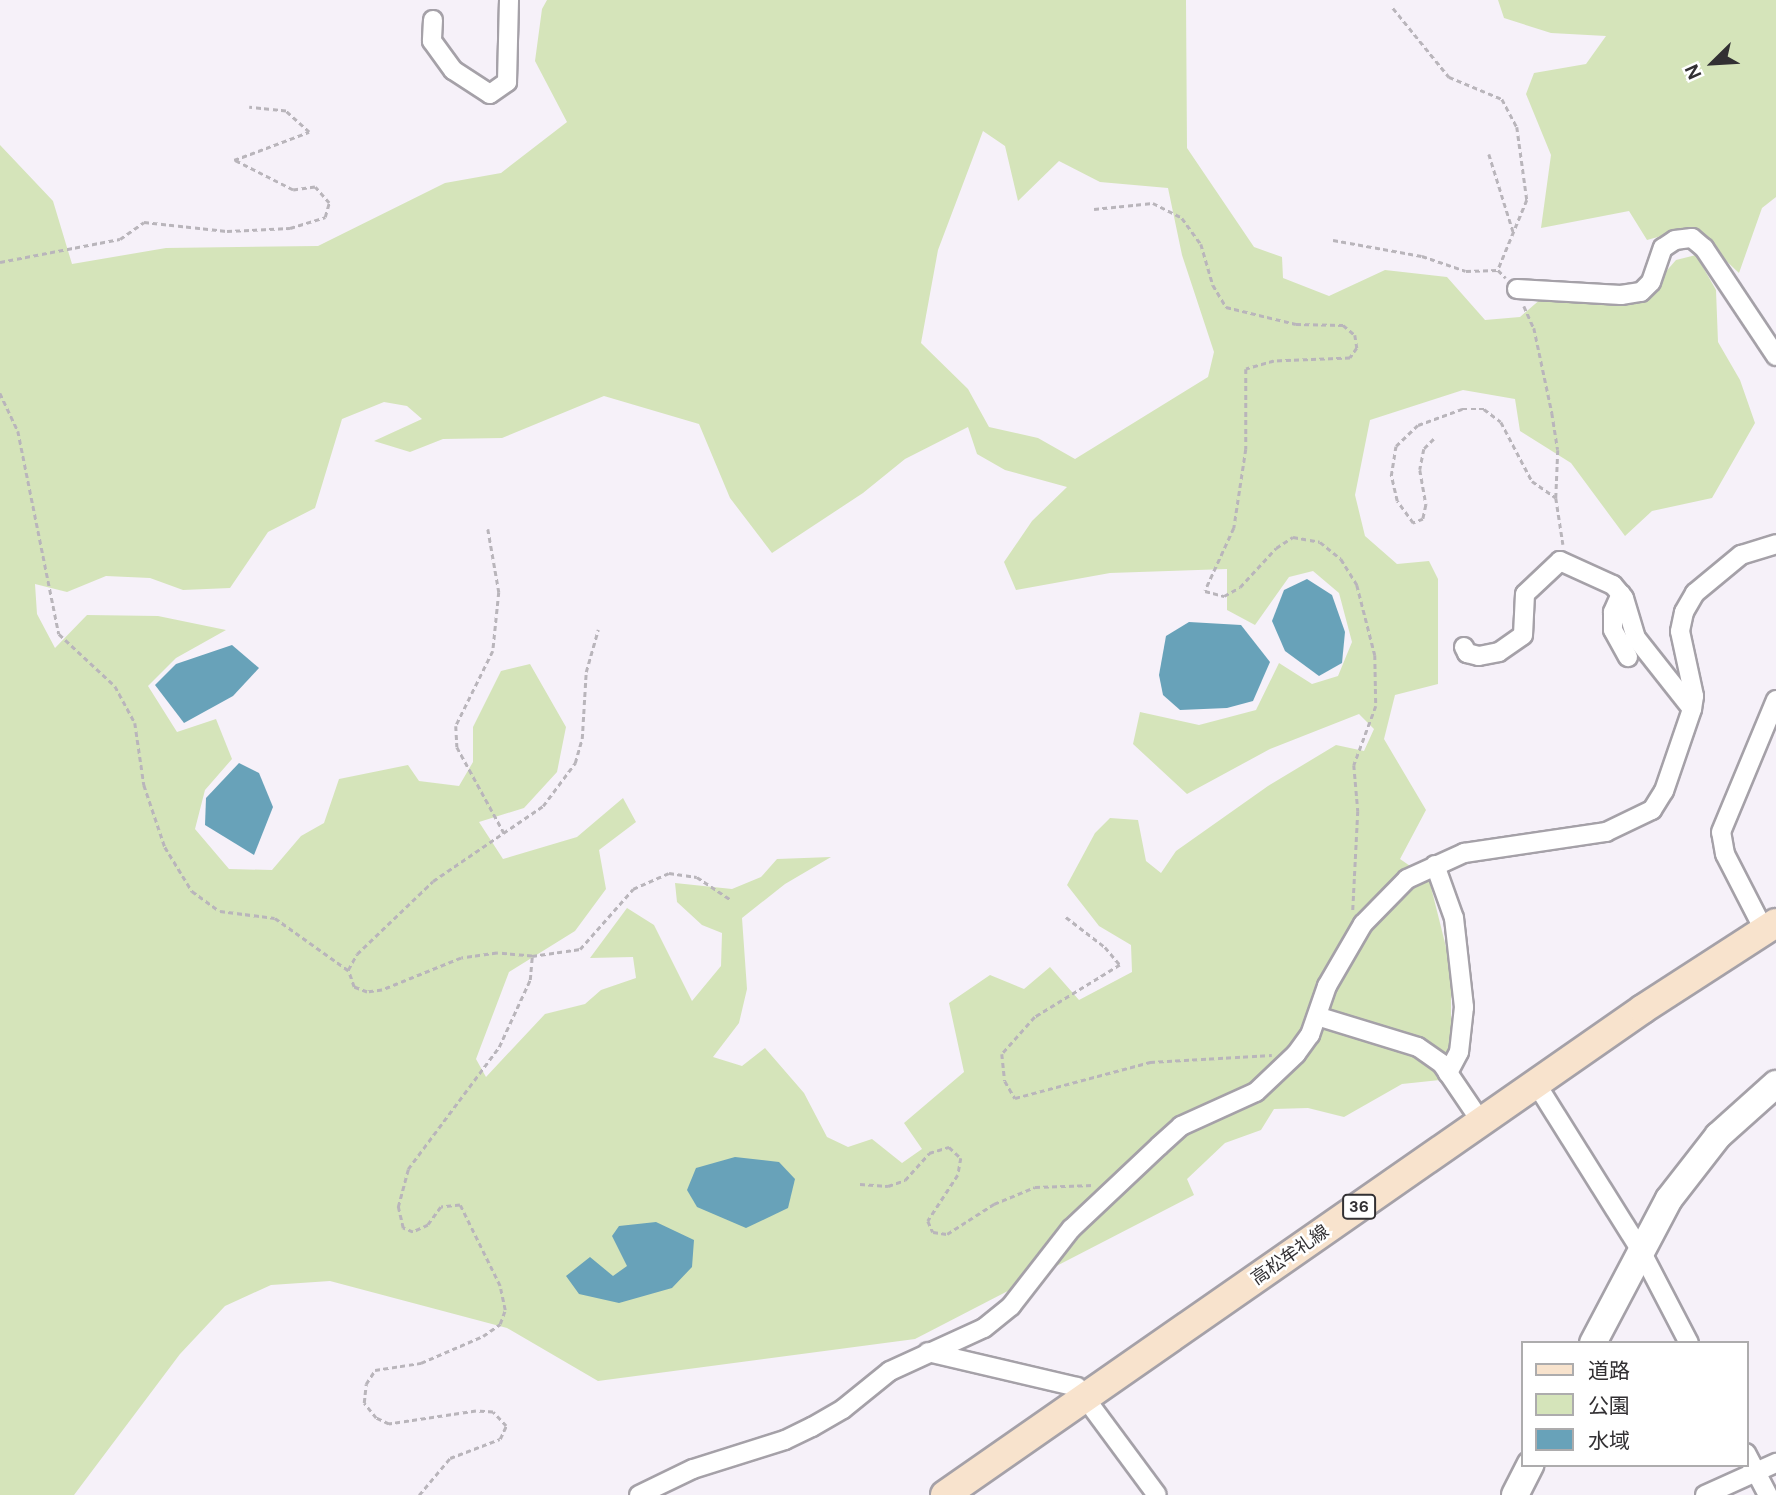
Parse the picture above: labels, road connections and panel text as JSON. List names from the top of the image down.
{
  "streets": {
    "main road": ["36", "高松牟礼線"]
  },
  "legend": ["道路", "公園", "水域"],
  "north": "bottom left"
}
